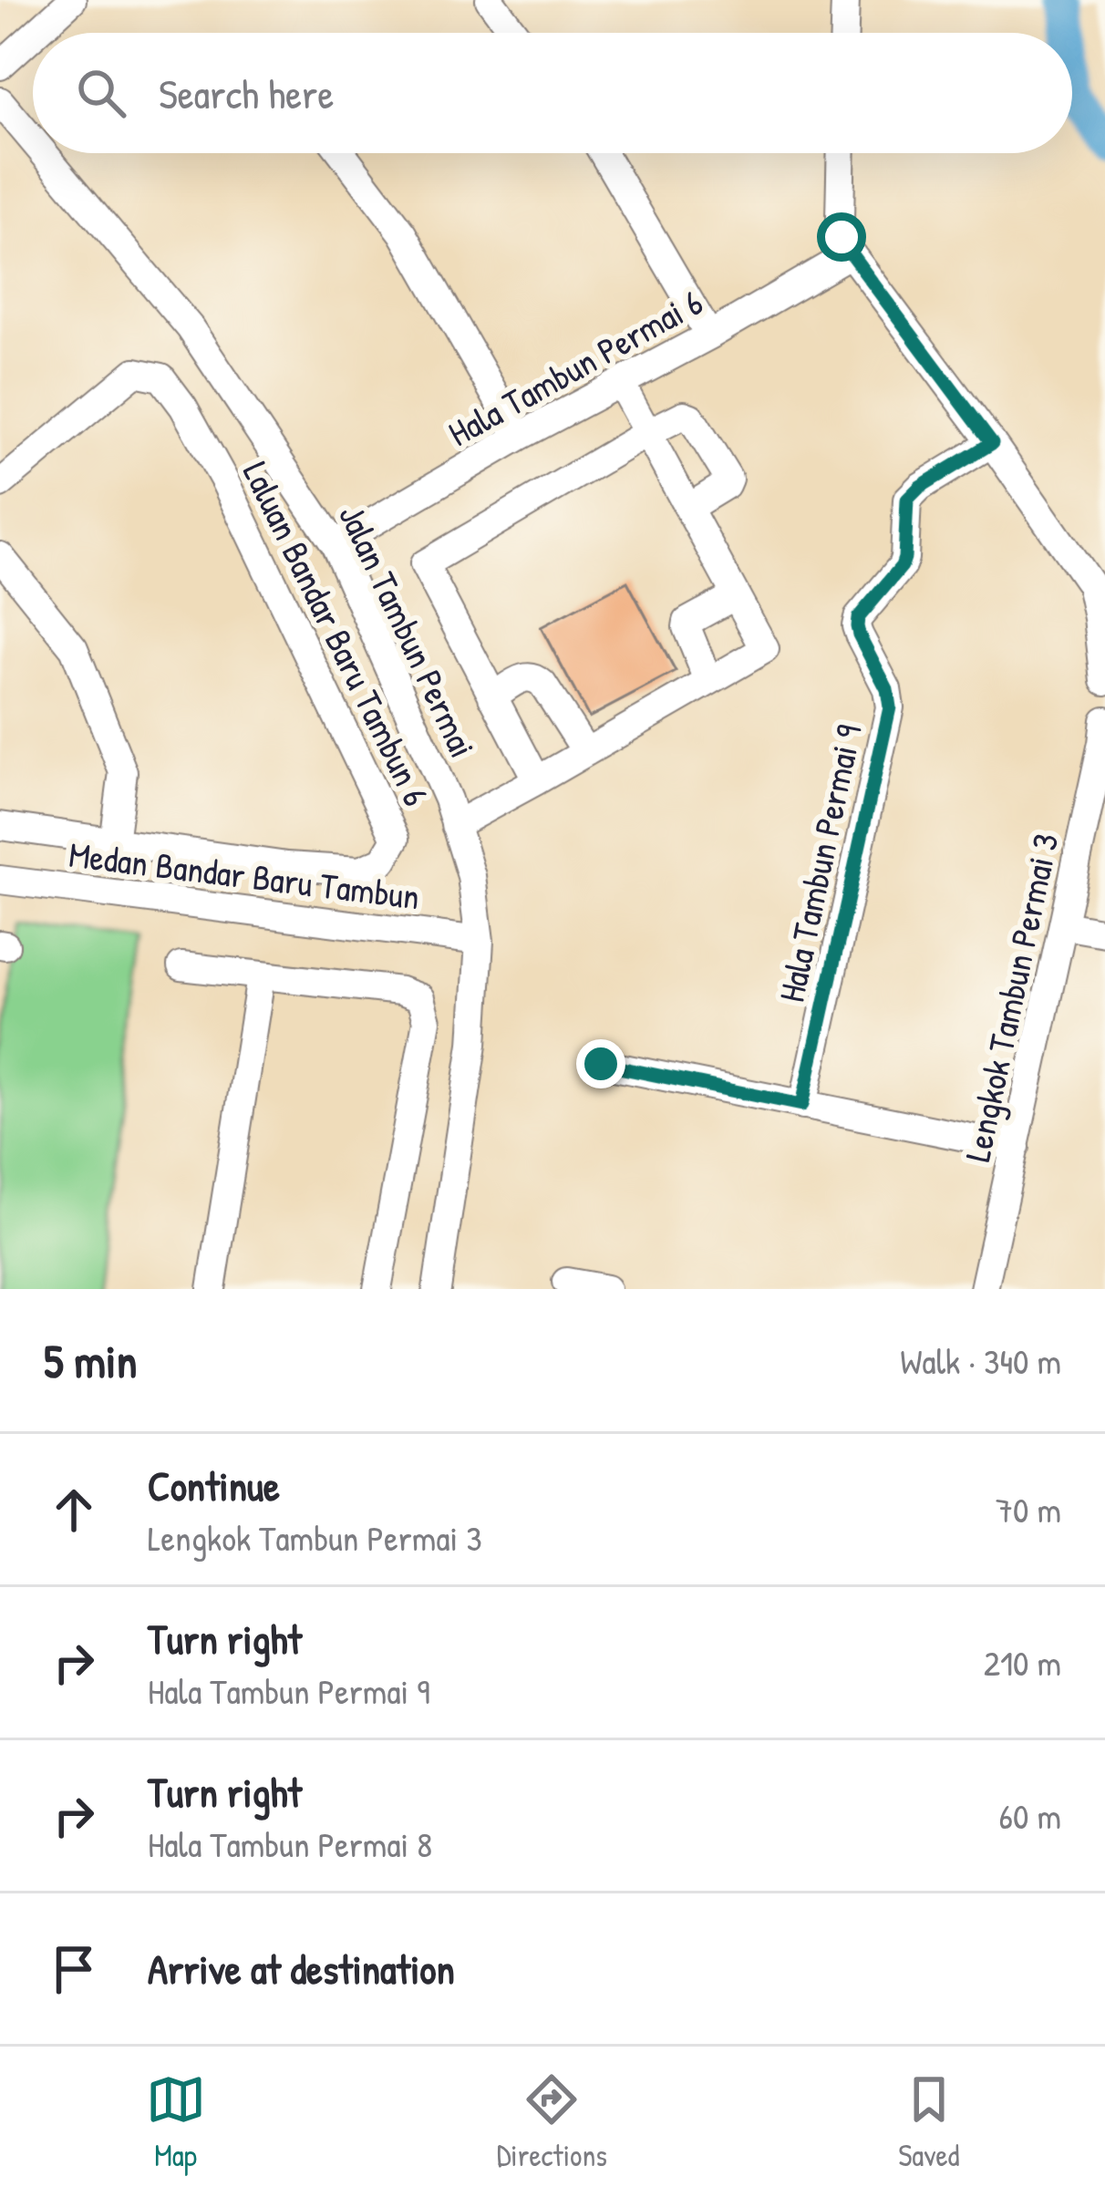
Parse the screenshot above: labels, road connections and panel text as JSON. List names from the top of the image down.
{
  "streets": {
    "street": [
      "Hala Tambun Permai 6",
      "Jalan Tambun Permai",
      "Laluan Bandar Baru Tambun 6",
      "Hala Tambun Permai 9",
      "Medan Bandar Baru Tambun",
      "Lengkok Tambun Permai 3"
    ]
  },
  "crossings": [
    ["Hala Tambun Permai 6", "Jalan Tambun Permai"],
    ["Jalan Tambun Permai", "Medan Bandar Baru Tambun"]
  ],
  "page": {
    "search": "Search here",
    "heading": ["5 min", "Walk · 340 m"],
    "list": [
      ["Continue", "Lengkok Tambun Permai 3", "70 m"],
      ["Turn right", "Hala Tambun Permai 9", "210 m"],
      ["Turn right", "Hala Tambun Permai 8", "60 m"],
      "Arrive at destination"
    ],
    "nav": ["Map", "Directions", "Saved"]
  }
}
